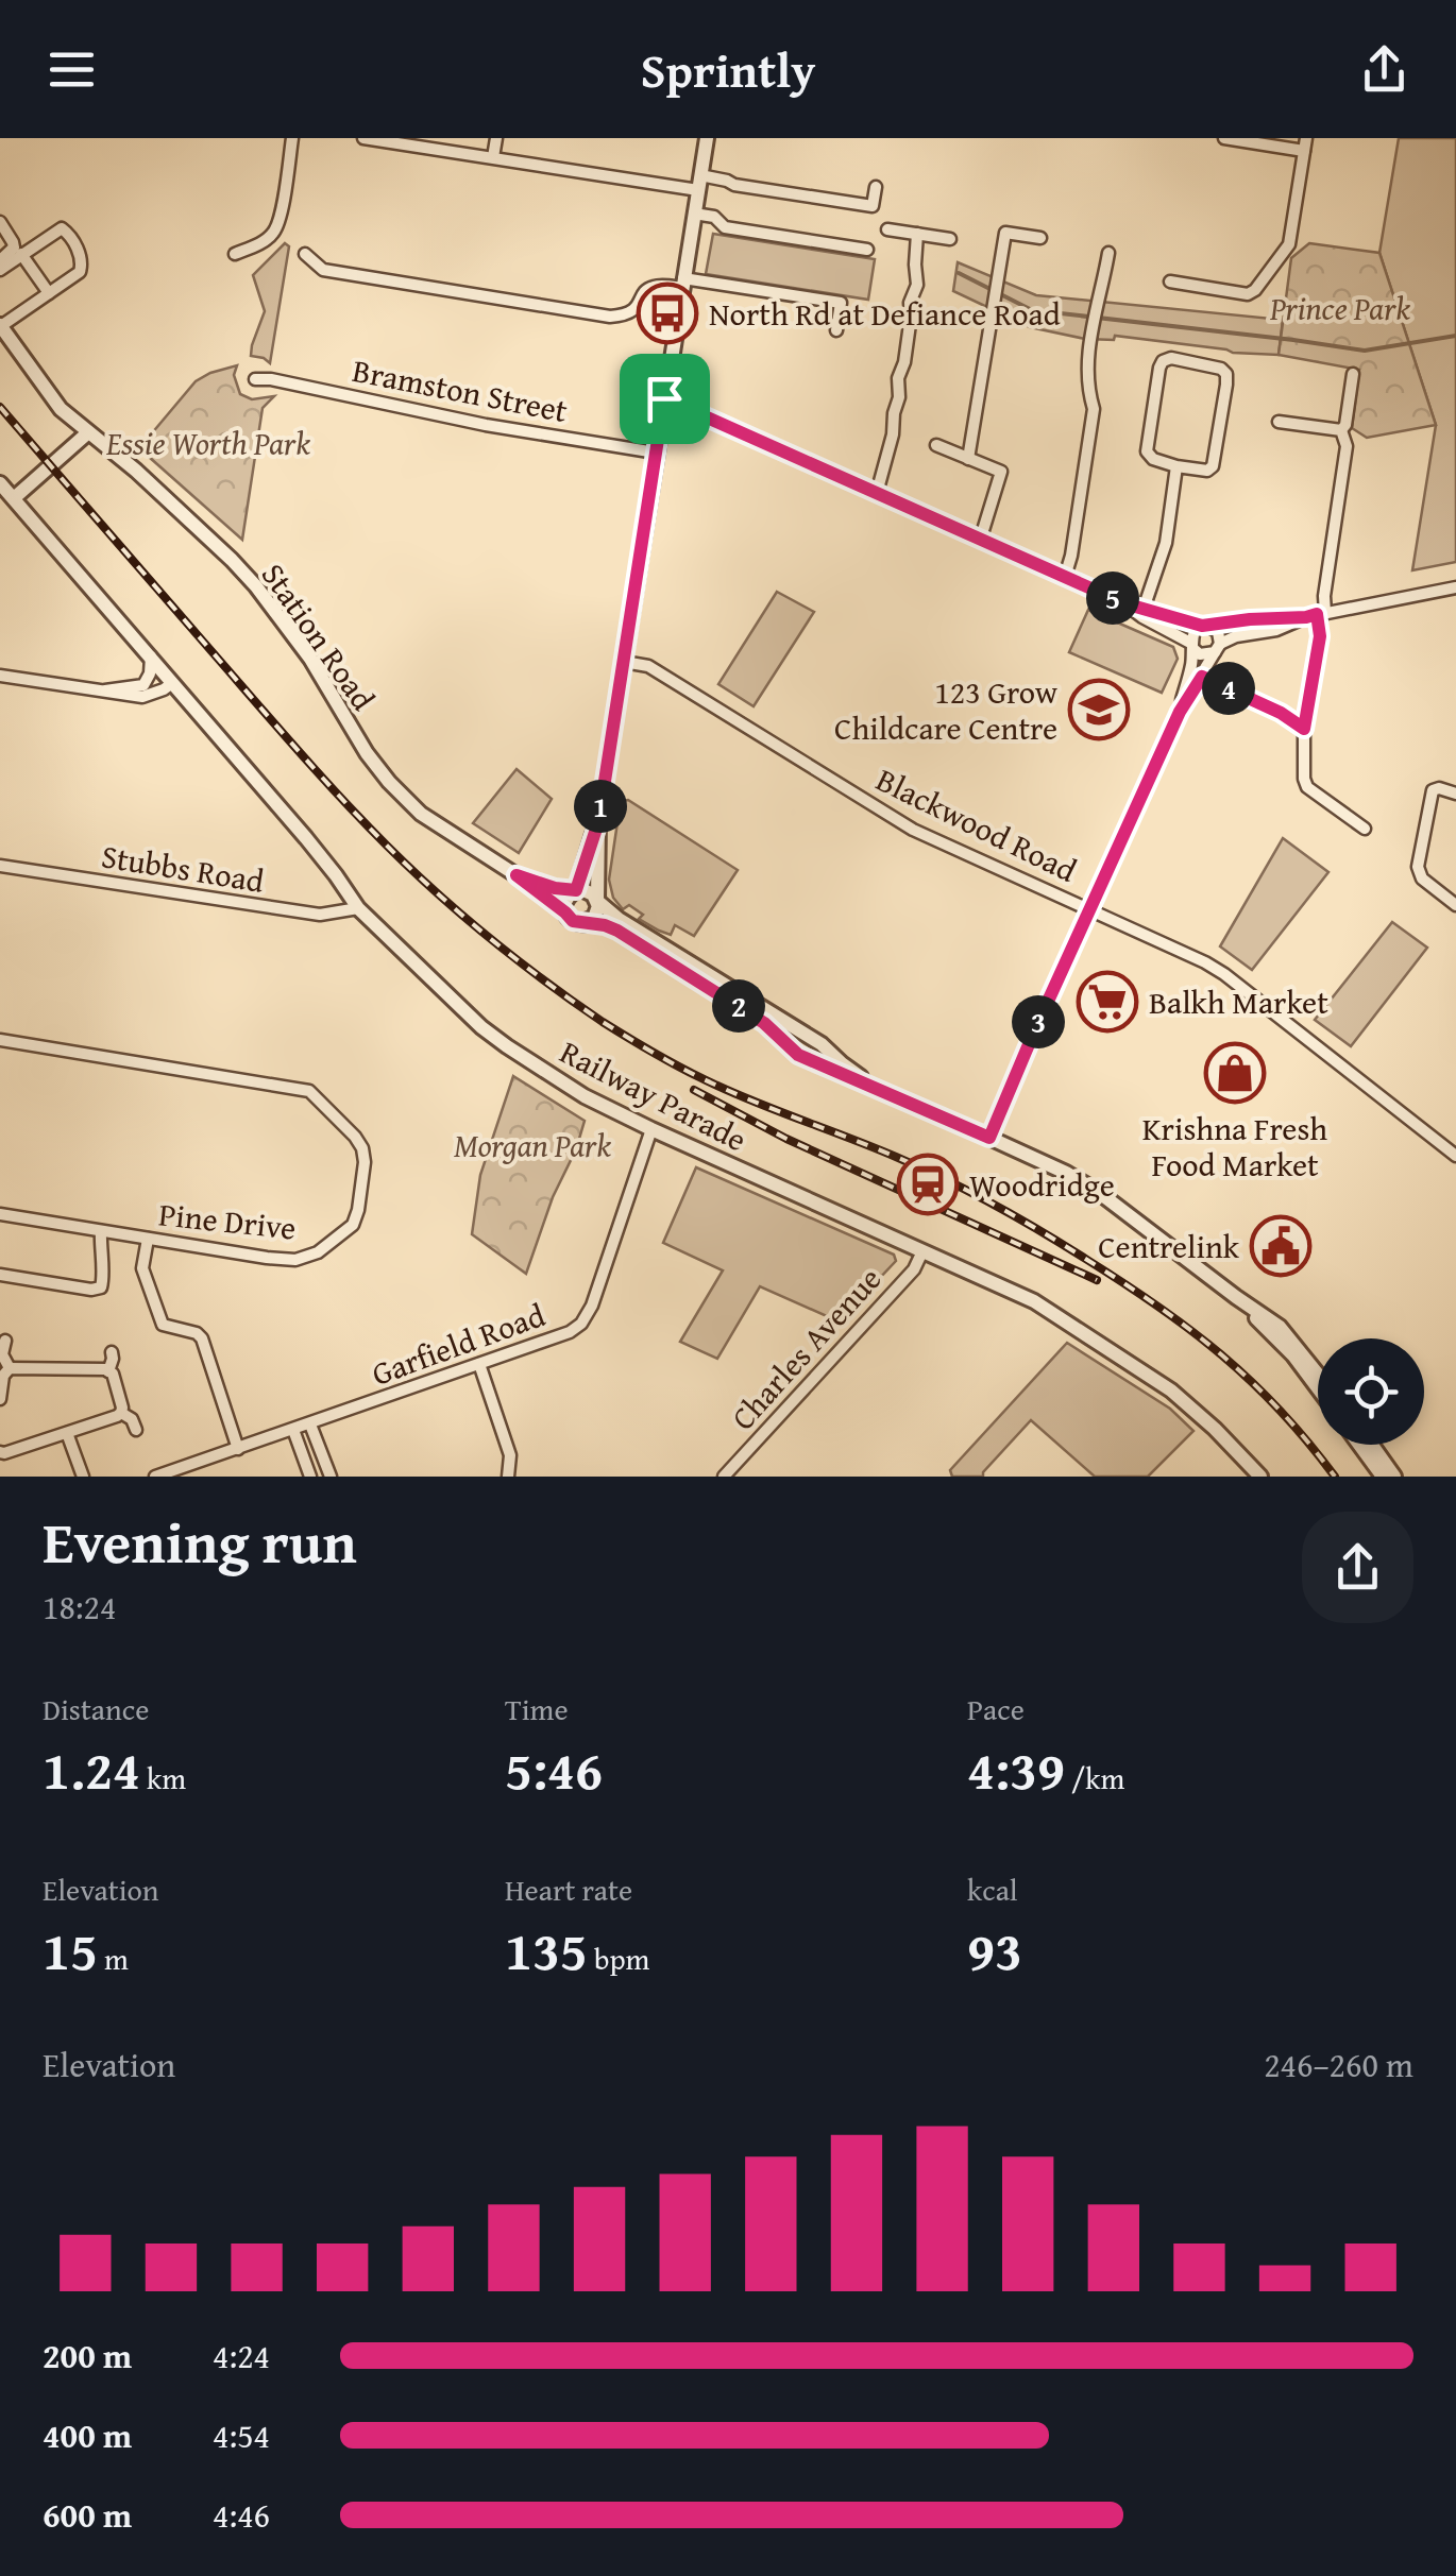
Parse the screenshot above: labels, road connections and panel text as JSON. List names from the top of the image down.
{
  "streets": {
    "street": [
      "Bramston Street",
      "Station Road",
      "Blackwood Road",
      "Stubbs Road",
      "Railway Parade",
      "Pine Drive",
      "Garfield Road",
      "Charles Avenue"
    ]
  },
  "crossings": [
    ["Stubbs Road", "Railway Parade"],
    ["Railway Parade", "Garfield Road"],
    ["Railway Parade", "Charles Avenue"]
  ],
  "parks": ["Prince Park", "Essie Worth Park", "Morgan Park"],
  "places": {
    "bus stop": ["North Rd at Defiance Road"],
    "school or university": ["123 Grow Childcare Centre"],
    "supermarket": ["Balkh Market"],
    "shop": ["Krishna Fresh Food Market"],
    "station": ["Woodridge"],
    "public building": ["Centrelink"]
  },
  "page": {
    "header": "Sprintly",
    "pins": [
      "5",
      "4",
      "1",
      "2",
      "3"
    ],
    "heading": ["Evening run", "18:24"],
    "stats": [
      ["Distance", "1.24 km"],
      ["Time", "5:46"],
      ["Pace", "4:39 /km"],
      ["Elevation", "15 m"],
      ["Heart rate", "135 bpm"],
      ["kcal", "93"]
    ],
    "chart": ["Elevation", "246–260 m"],
    "list": [
      {
        "name": "200 m",
        "note": "4:24"
      },
      {
        "name": "400 m",
        "note": "4:54"
      },
      {
        "name": "600 m",
        "note": "4:46"
      }
    ]
  }
}
